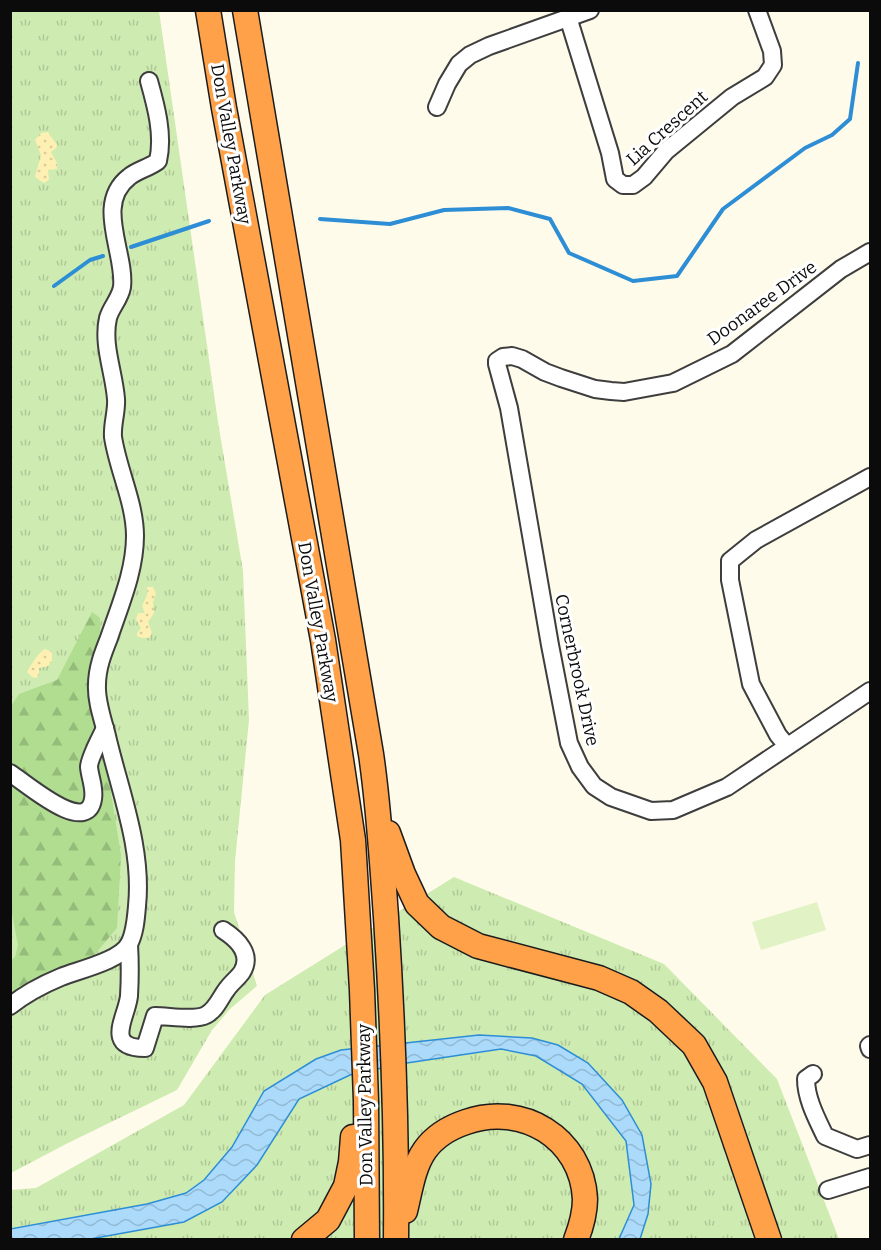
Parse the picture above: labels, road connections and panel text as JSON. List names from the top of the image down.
{
  "streets": {
    "highway": ["Don Valley Parkway"],
    "street": ["Lia Crescent", "Doonaree Drive", "Cornerbrook Drive"]
  },
  "crossings": [
    ["Doonaree Drive", "Cornerbrook Drive"]
  ]
}
